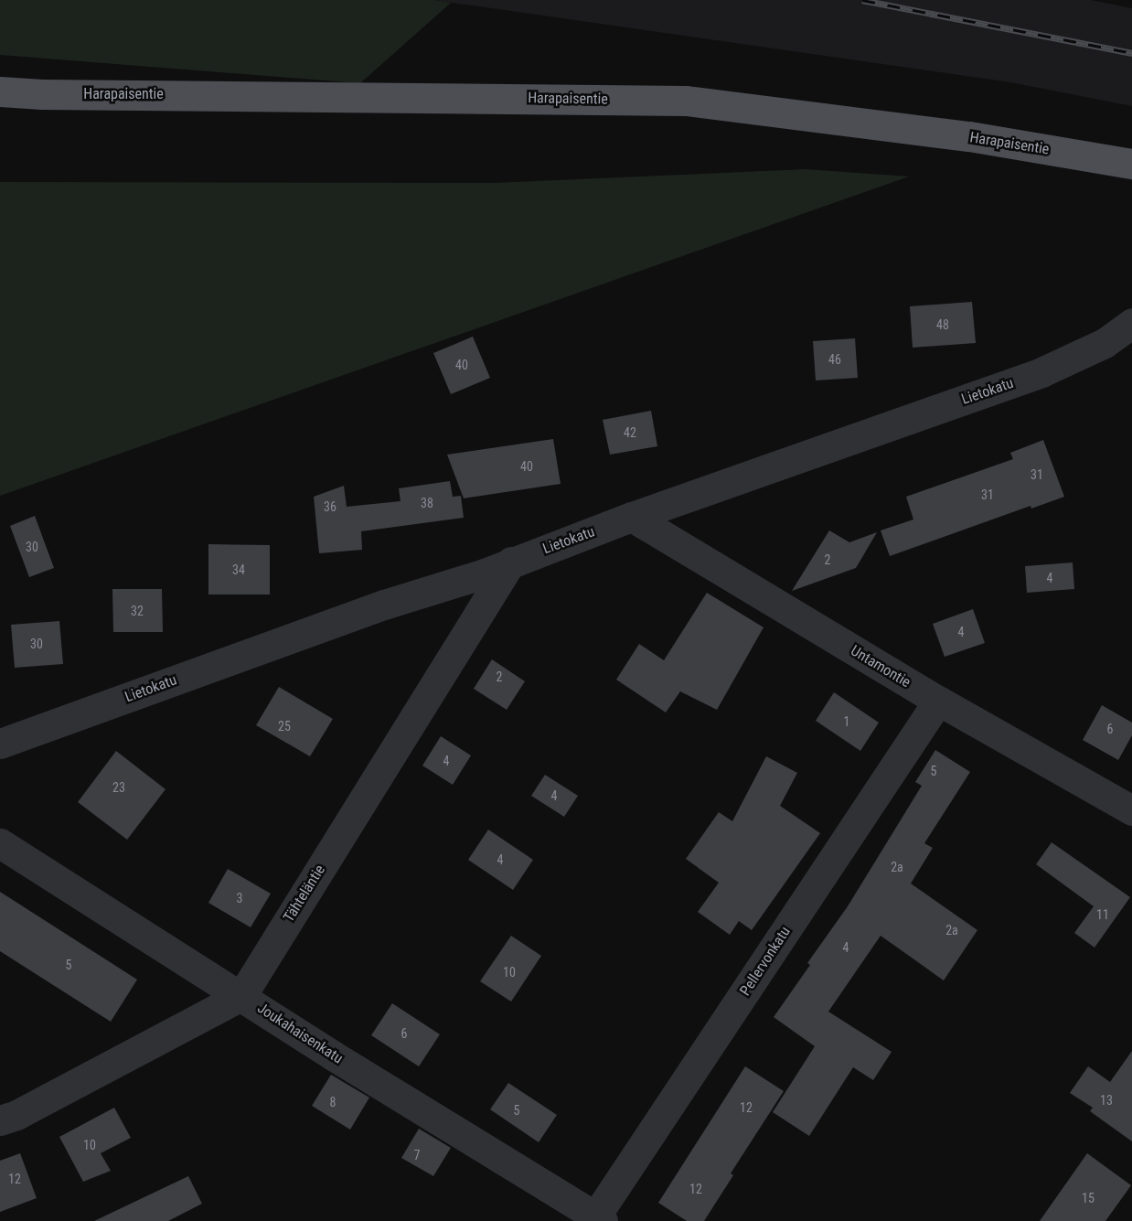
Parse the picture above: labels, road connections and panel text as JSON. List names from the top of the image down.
{
  "streets": {
    "main road": ["Harapaisentie"],
    "street": [
      "Lietokatu",
      "Untamontie",
      "Tähteläntie",
      "Pellervonkatu",
      "Joukahaisenkatu"
    ]
  },
  "crossings": [
    ["Lietokatu", "Untamontie"],
    ["Lietokatu", "Tähteläntie"],
    ["Untamontie", "Pellervonkatu"],
    ["Tähteläntie", "Joukahaisenkatu"],
    ["Pellervonkatu", "Joukahaisenkatu"]
  ],
  "house_numbers": [
    "48",
    "46",
    "40",
    "42",
    "40",
    "31",
    "31",
    "38",
    "36",
    "30",
    "2",
    "34",
    "4",
    "32",
    "4",
    "30",
    "2",
    "1",
    "25",
    "6",
    "4",
    "5",
    "23",
    "4",
    "4",
    "2a",
    "3",
    "11",
    "2a",
    "4",
    "5",
    "10",
    "6",
    "13",
    "8",
    "12",
    "5",
    "10",
    "7",
    "12",
    "12",
    "15"
  ]
}
